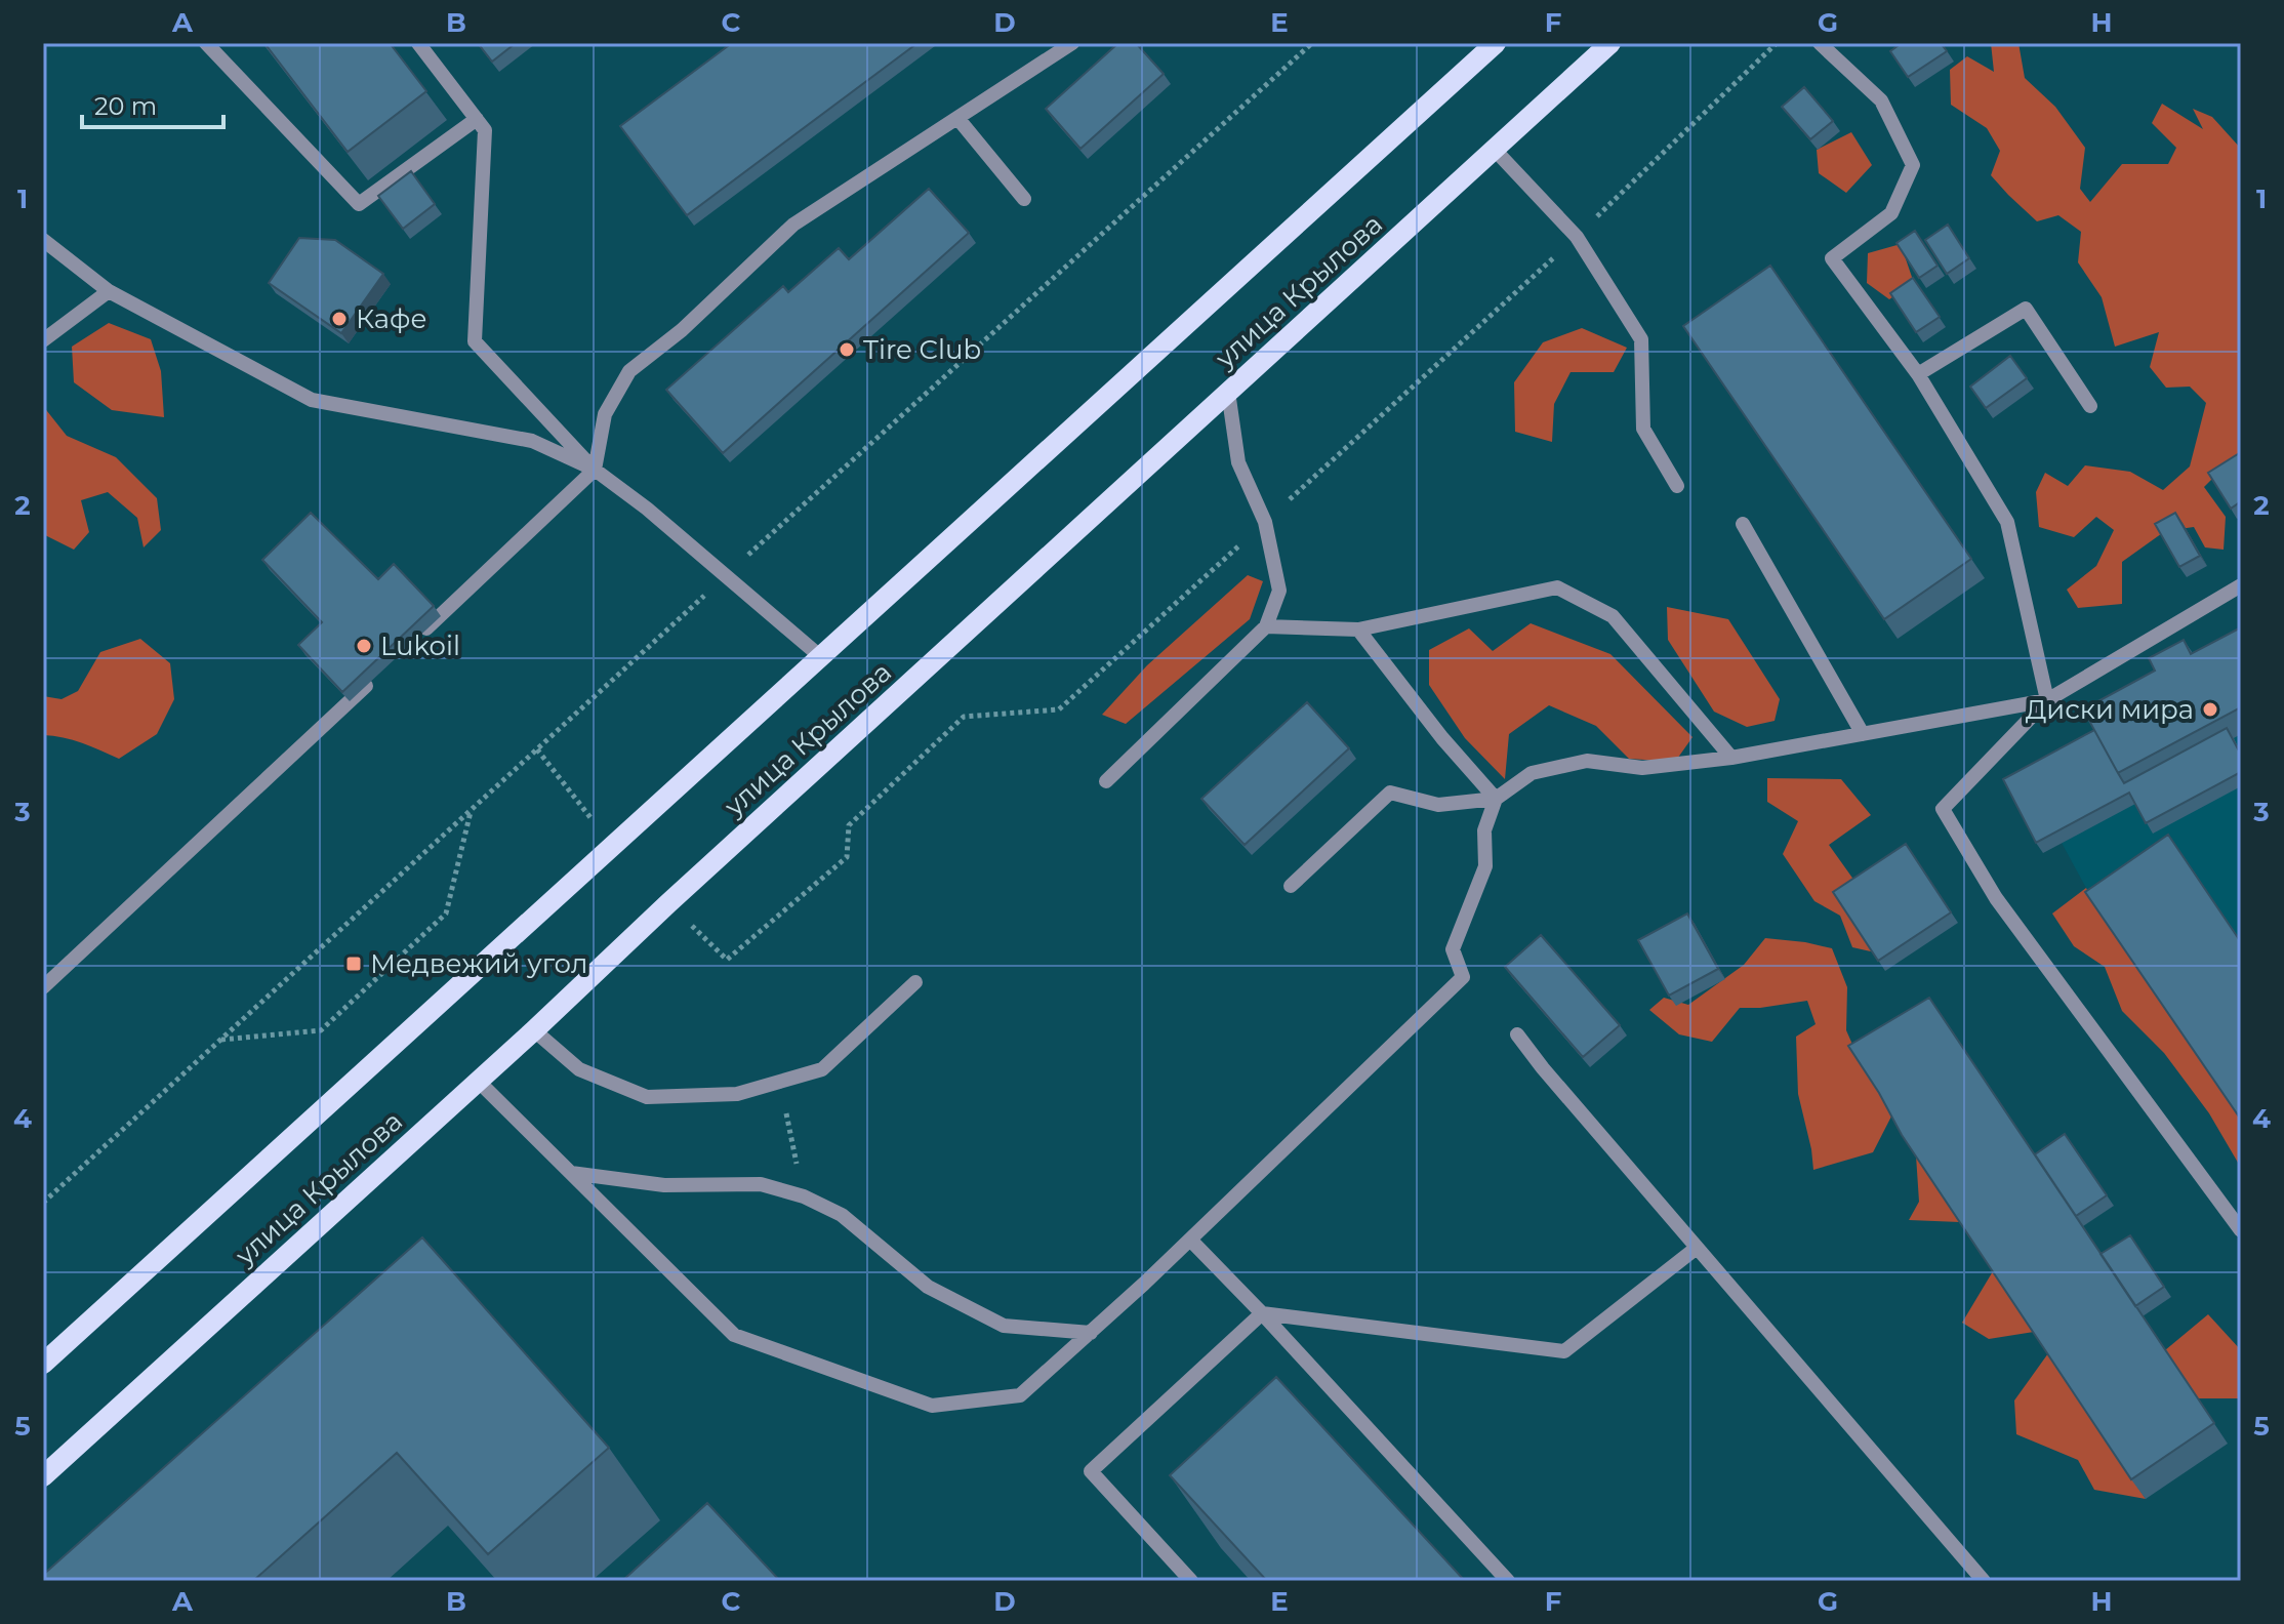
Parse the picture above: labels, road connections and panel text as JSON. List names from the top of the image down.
{
  "streets": {
    "main road": ["улица Крылова"]
  },
  "places": {
    "other": [
      "Кафе",
      "Tire Club",
      "Lukoil",
      "Диски мира"
    ],
    "transit": ["Медвежий угол"]
  },
  "scale_bar": "20 m",
  "grid": {
    "columns": [
      "A",
      "B",
      "C",
      "D",
      "E",
      "F",
      "G",
      "H"
    ],
    "rows": [
      "1",
      "2",
      "3",
      "4",
      "5"
    ]
  }
}
